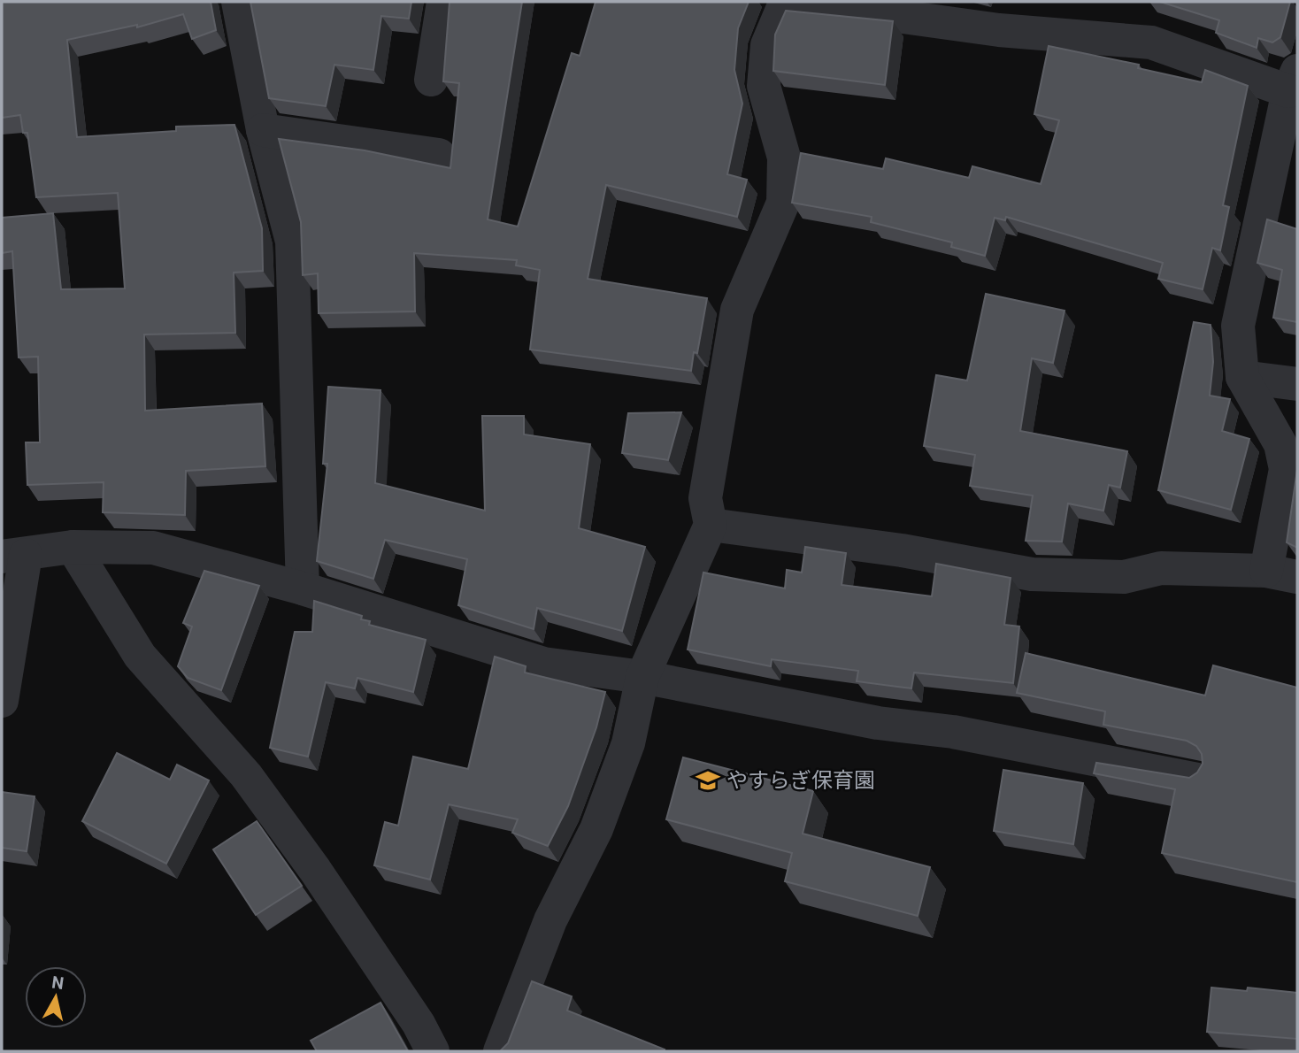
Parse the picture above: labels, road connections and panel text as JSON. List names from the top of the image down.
{
  "places": {
    "school or university": ["やすらぎ保育園"]
  },
  "north": "top"
}
